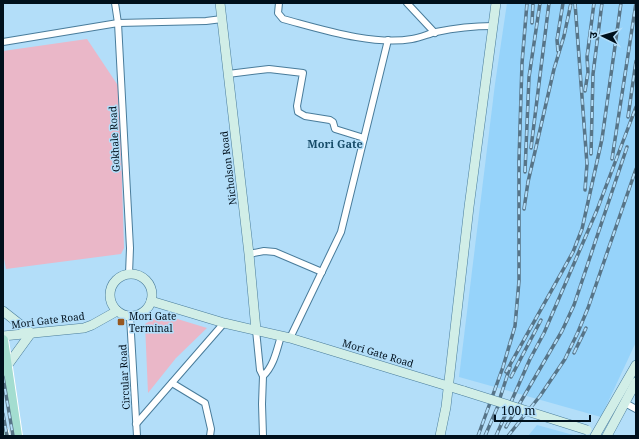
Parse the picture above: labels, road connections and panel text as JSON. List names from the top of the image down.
{
  "streets": {
    "street": [
      "Gokhale Road",
      "Nicholson Road",
      "Mori Gate Road",
      "Circular Road"
    ]
  },
  "crossings": [
    ["Gokhale Road", "Mori Gate Road"],
    ["Gokhale Road", "Circular Road"],
    ["Nicholson Road", "Mori Gate Road"],
    ["Mori Gate Road", "Circular Road"]
  ],
  "districts": ["Mori Gate"],
  "places": {
    "transit": ["Mori Gate Terminal"]
  },
  "scale_bar": "100 m",
  "north": "left"
}
